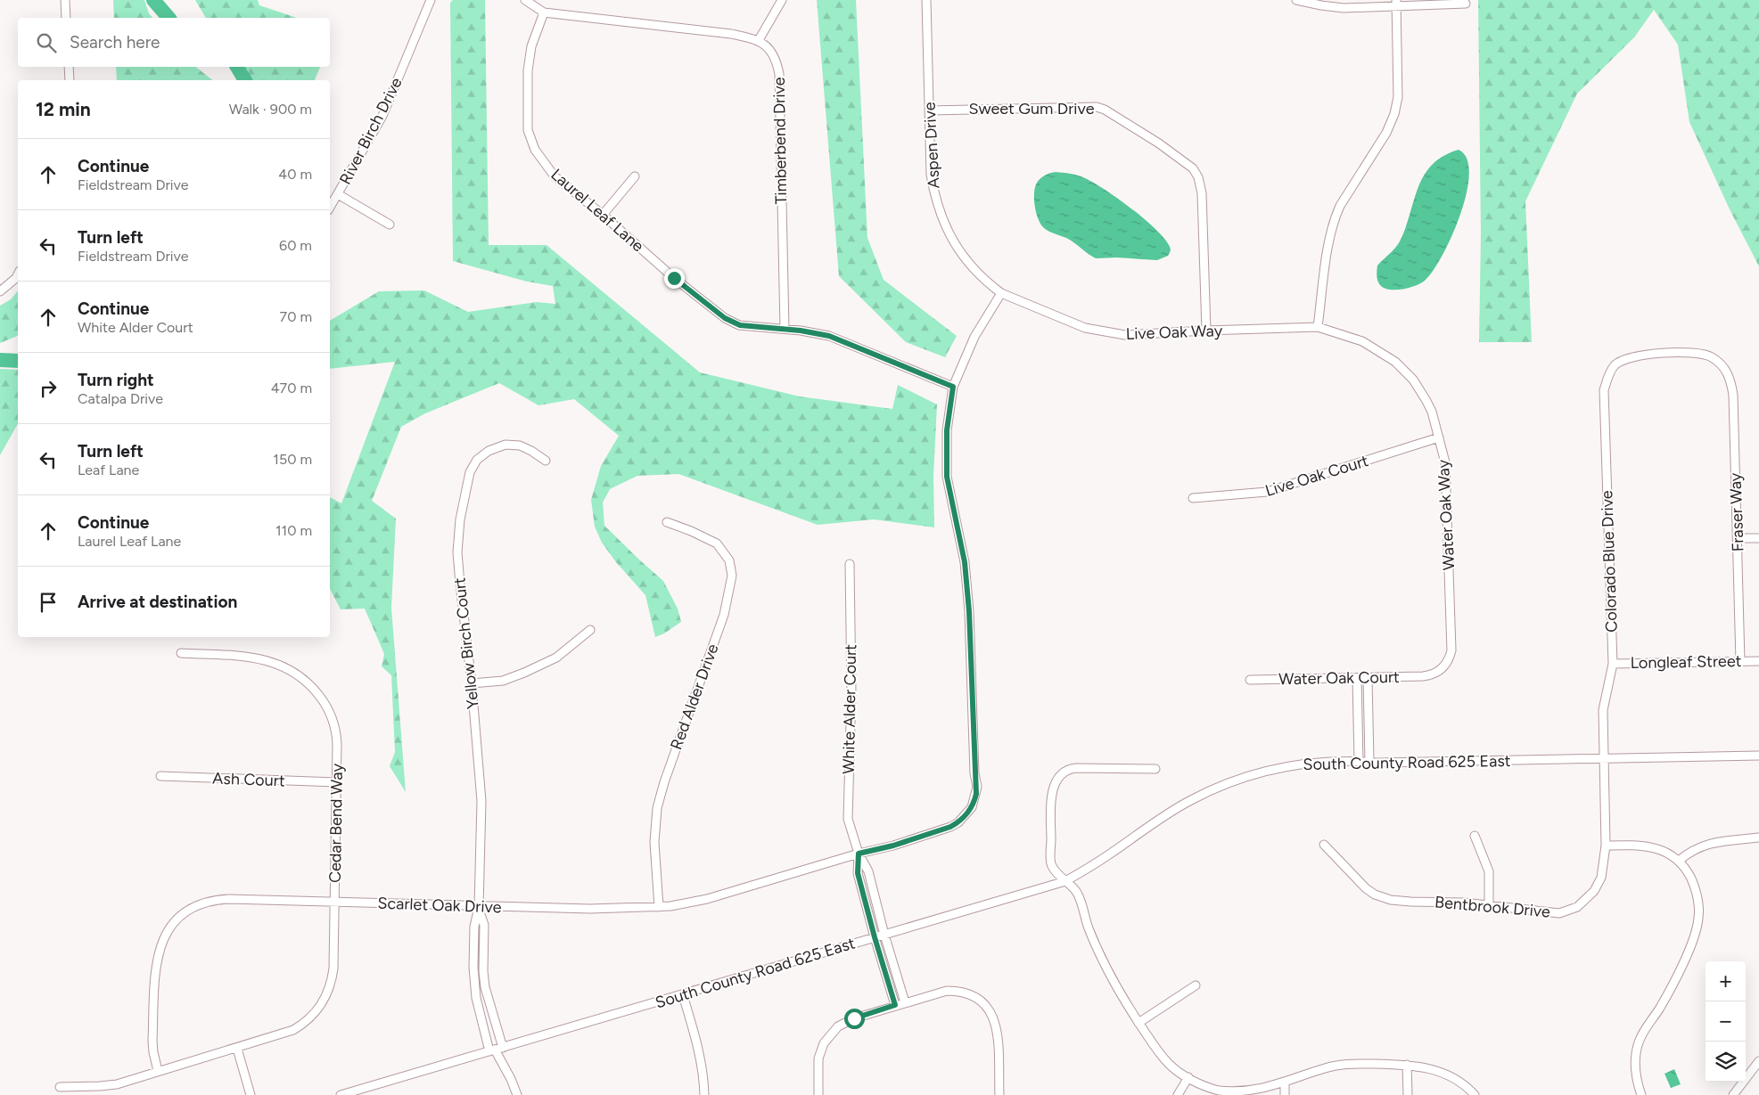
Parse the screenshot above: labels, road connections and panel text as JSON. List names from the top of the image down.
{
  "streets": {
    "street": [
      "Sweet Gum Drive",
      "River Birch Drive",
      "Timberbend Drive",
      "Aspen Drive",
      "Laurel Leaf Lane",
      "Live Oak Way",
      "Live Oak Court",
      "Fraser Way",
      "Water Oak Way",
      "Colorado Blue Drive",
      "Yellow Birch Court",
      "Longleaf Street",
      "Water Oak Court",
      "Red Alder Drive",
      "White Alder Court",
      "South County Road 625 East",
      "Ash Court",
      "Cedar Bend Way",
      "Scarlet Oak Drive",
      "Bentbrook Drive"
    ]
  },
  "crossings": [
    ["Sweet Gum Drive", "Aspen Drive"],
    ["Sweet Gum Drive", "Live Oak Way"],
    ["Timberbend Drive", "Laurel Leaf Lane"],
    ["Aspen Drive", "Live Oak Way"],
    ["Aspen Drive", "Scarlet Oak Drive"],
    ["Laurel Leaf Lane", "Scarlet Oak Drive"],
    ["Live Oak Way", "Water Oak Way"],
    ["Live Oak Way", "Scarlet Oak Drive"],
    ["Live Oak Court", "Water Oak Way"],
    ["Fraser Way", "Colorado Blue Drive"],
    ["Fraser Way", "Longleaf Street"],
    ["Water Oak Way", "Water Oak Court"],
    ["Colorado Blue Drive", "Longleaf Street"],
    ["Colorado Blue Drive", "South County Road 625 East"],
    ["Colorado Blue Drive", "Bentbrook Drive"],
    ["Yellow Birch Court", "South County Road 625 East"],
    ["Yellow Birch Court", "Scarlet Oak Drive"],
    ["Red Alder Drive", "Scarlet Oak Drive"],
    ["White Alder Court", "South County Road 625 East"],
    ["White Alder Court", "Scarlet Oak Drive"],
    ["South County Road 625 East", "Bentbrook Drive"],
    ["Ash Court", "Cedar Bend Way"],
    ["Cedar Bend Way", "Scarlet Oak Drive"]
  ],
  "page": {
    "search": "Search here",
    "heading": ["12 min", "Walk · 900 m"],
    "list": [
      ["Continue", "Fieldstream Drive", "40 m"],
      ["Turn left", "Fieldstream Drive", "60 m"],
      ["Continue", "White Alder Court", "70 m"],
      ["Turn right", "Catalpa Drive", "470 m"],
      ["Turn left", "Leaf Lane", "150 m"],
      ["Continue", "Laurel Leaf Lane", "110 m"],
      "Arrive at destination"
    ],
    "map_buttons": ["+", "−"]
  }
}
